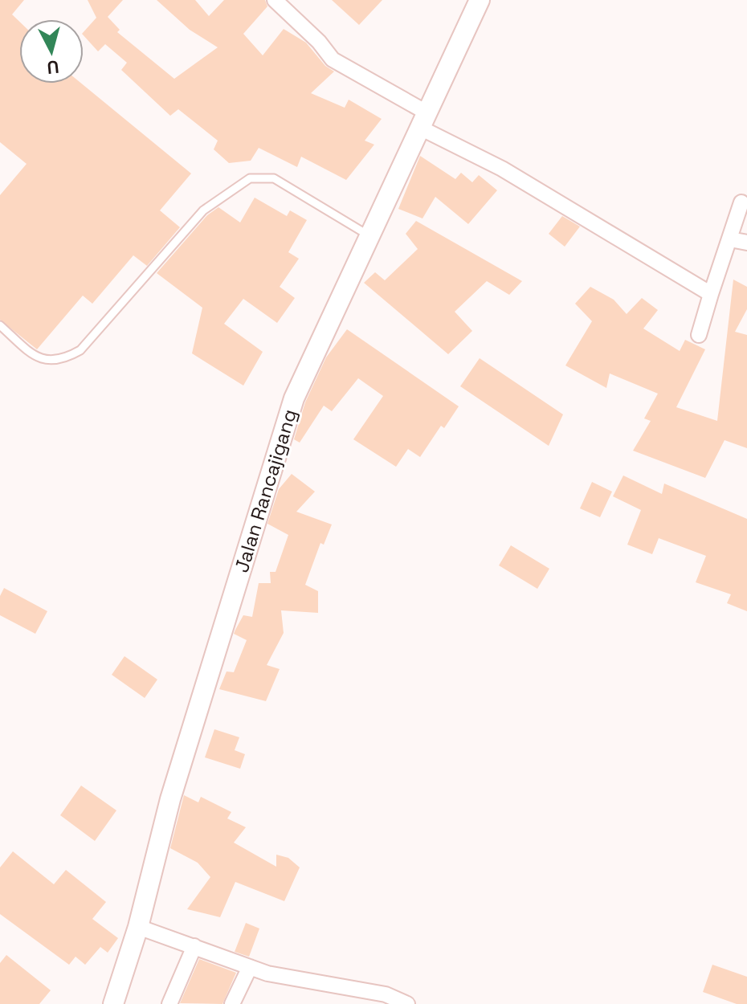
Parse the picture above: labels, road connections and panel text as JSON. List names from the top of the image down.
{
  "streets": {
    "main road": ["Jalan Rancajigang"]
  },
  "north": "bottom"
}
